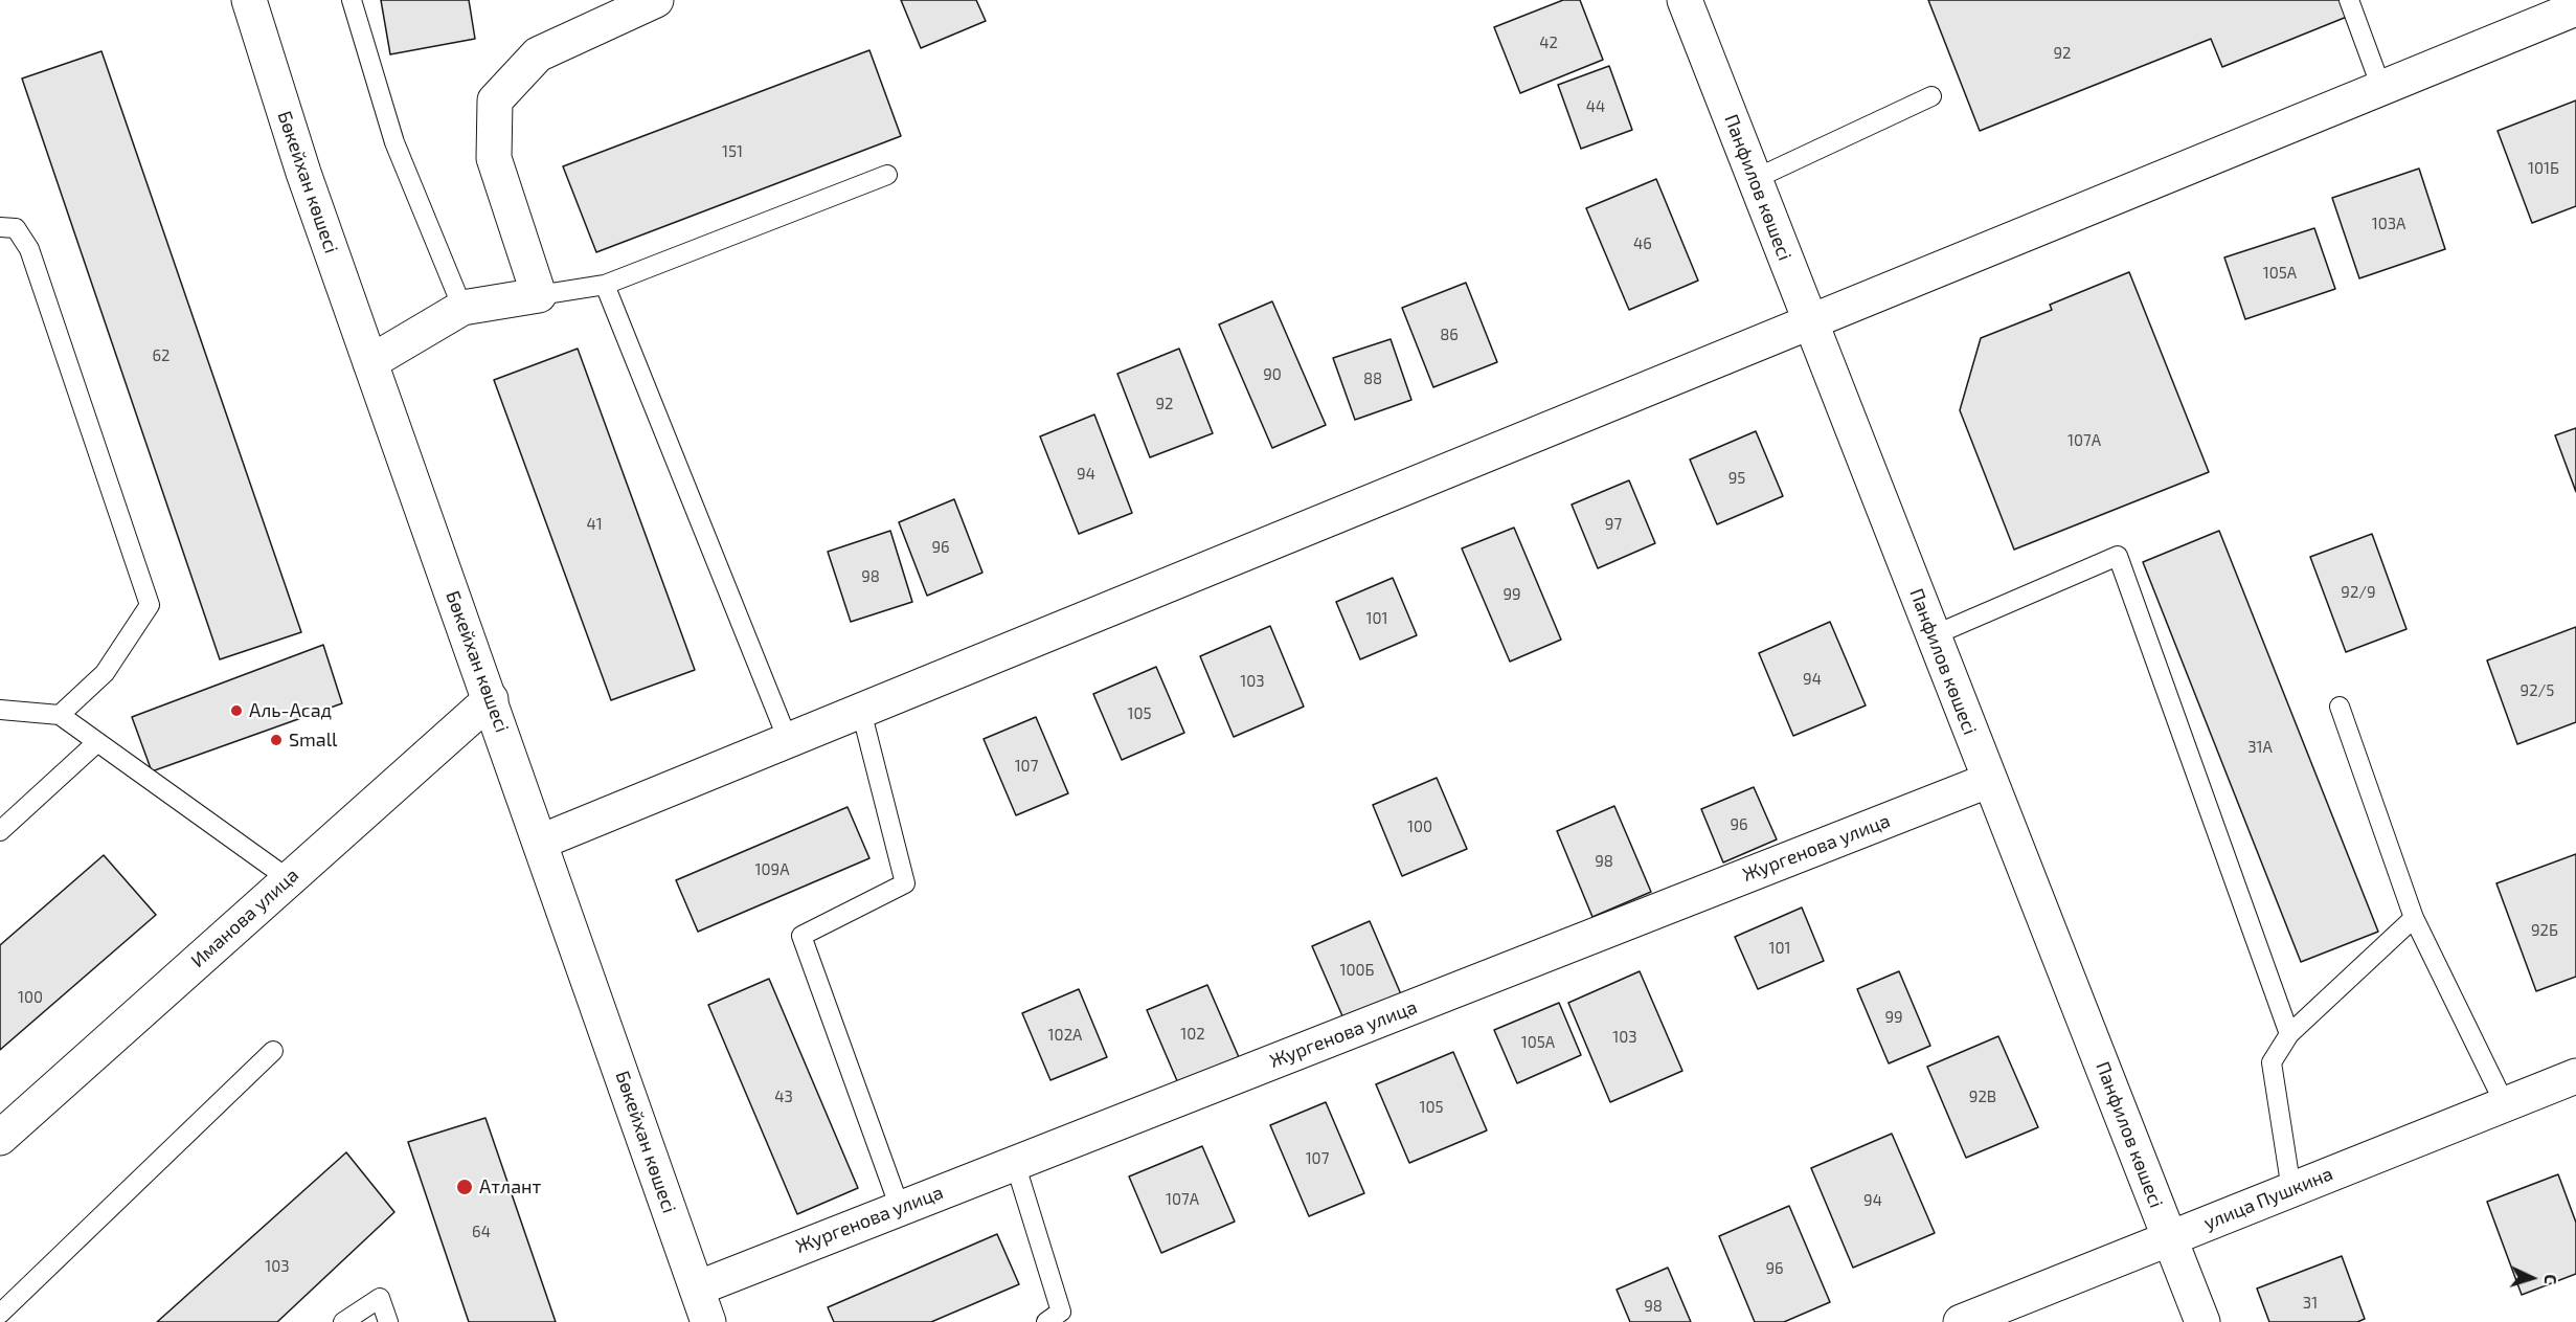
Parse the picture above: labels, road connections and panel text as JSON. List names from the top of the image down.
{
  "streets": {
    "street": [
      "Бөкейхан көшесі",
      "Панфилов көшесі",
      "Жургенова улица",
      "Иманова улица",
      "улица Пушкина"
    ]
  },
  "crossings": [
    ["Бөкейхан көшесі", "Жургенова улица"],
    ["Бөкейхан көшесі", "Иманова улица"],
    ["Панфилов көшесі", "Жургенова улица"],
    ["Панфилов көшесі", "улица Пушкина"]
  ],
  "places": ["Аль-Асад", "Small", "Атлант"],
  "house_numbers": [
    "42",
    "92",
    "44",
    "151",
    "101Б",
    "103А",
    "46",
    "105А",
    "86",
    "62",
    "90",
    "88",
    "92",
    "107А",
    "94",
    "95",
    "41",
    "97",
    "96",
    "98",
    "92/9",
    "99",
    "101",
    "94",
    "103",
    "92/5",
    "105",
    "31А",
    "107",
    "96",
    "100",
    "98",
    "109А",
    "92Б",
    "101",
    "100Б",
    "100",
    "99",
    "102",
    "102А",
    "103",
    "105А",
    "43",
    "92В",
    "105",
    "107",
    "107А",
    "94",
    "64",
    "103",
    "96",
    "31",
    "98"
  ],
  "north": "right"
}
